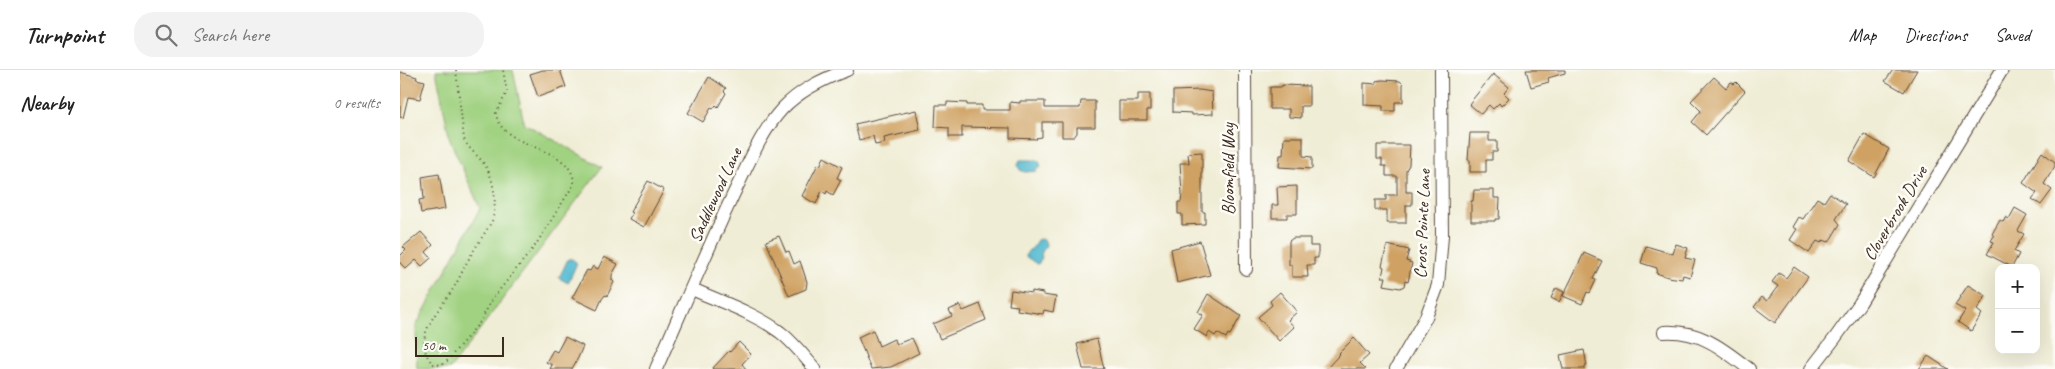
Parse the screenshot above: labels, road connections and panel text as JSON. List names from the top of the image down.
{
  "streets": {
    "street": [
      "Bloomfield Way",
      "Saddlewood Lane",
      "Cloverbrook Drive",
      "Cross Pointe Lane"
    ]
  },
  "scale_bar": "50 m",
  "page": {
    "header": "Turnpoint",
    "search": "Search here",
    "nav": ["Map", "Directions", "Saved"],
    "heading": ["Nearby", "0 results"],
    "map_buttons": ["+", "−"],
    "scale": "50 m"
  }
}
